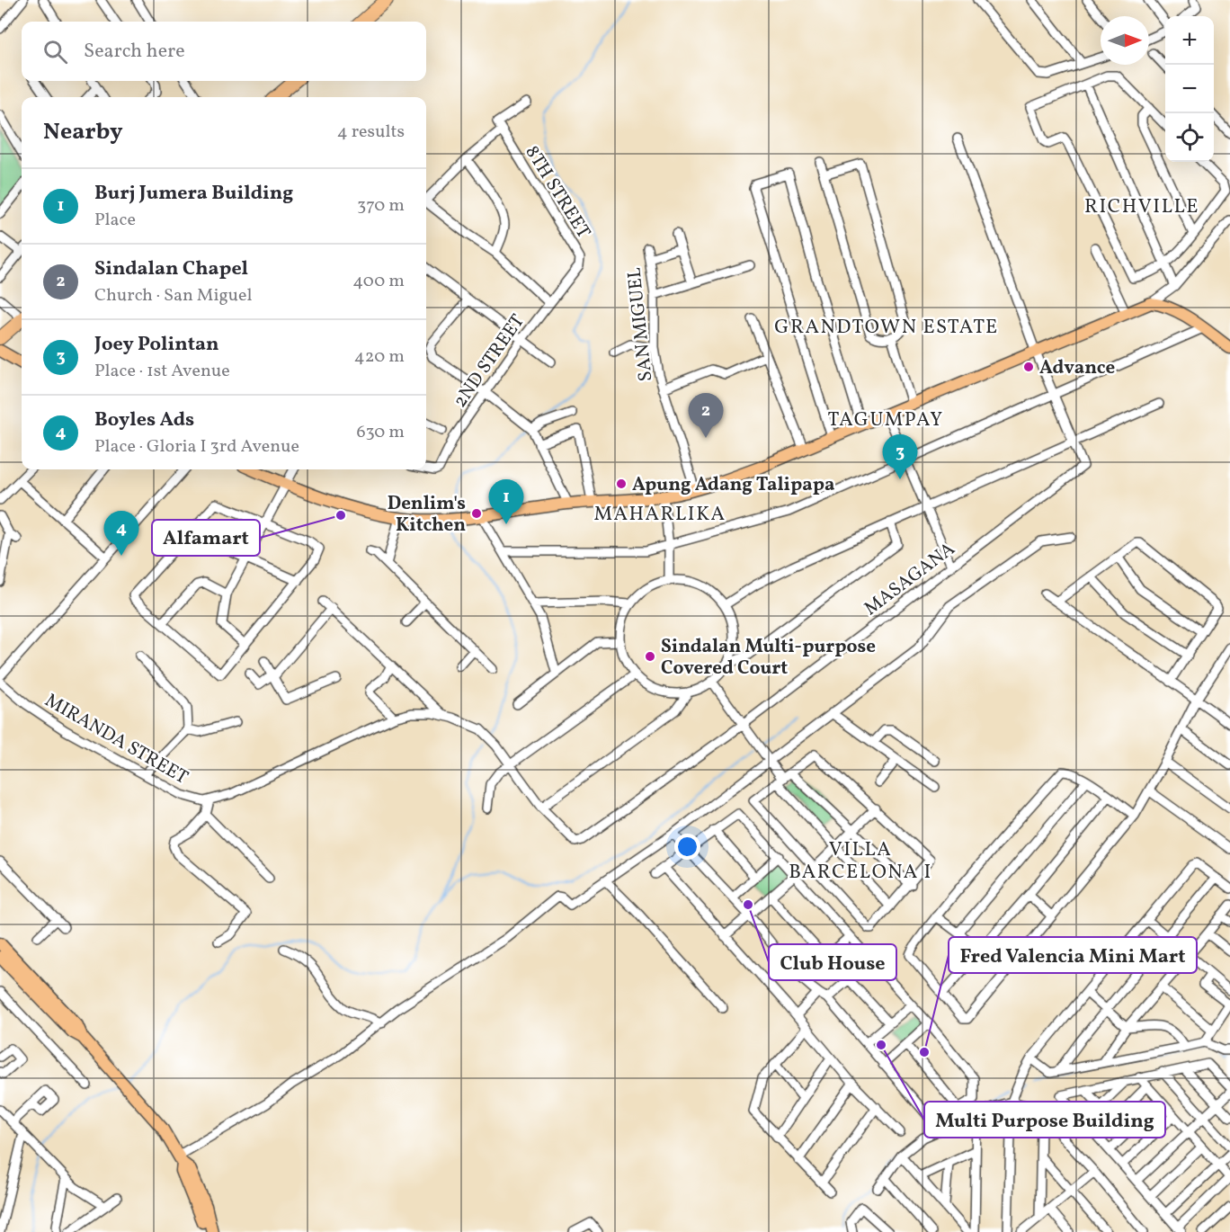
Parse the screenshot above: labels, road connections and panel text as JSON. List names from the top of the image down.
{
  "streets": {
    "street": [
      "8TH STREET",
      "SAN MIGUEL",
      "2ND STREET",
      "MASAGANA",
      "MIRANDA STREET"
    ]
  },
  "crossings": [
    ["8TH STREET", "2ND STREET"]
  ],
  "districts": [
    "RICHVILLE",
    "GRANDTOWN ESTATE",
    "TAGUMPAY",
    "MAHARLIKA",
    "VILLA BARCELONA I"
  ],
  "places": [
    "Advance",
    "Apung Adang Talipapa",
    "Denlim's Kitchen",
    "Alfamart",
    "Sindalan Multi-purpose Covered Court",
    "Club House",
    "Multi Purpose Building",
    "Fred Valencia Mini Mart"
  ],
  "north": "right",
  "page": {
    "map_buttons": ["+", "−"],
    "search": "Search here",
    "heading": ["Nearby", "4 results"],
    "list": [
      {
        "mark": "1",
        "name": "Burj Jumera Building",
        "note": "Place",
        "value": "370 m"
      },
      {
        "mark": "2",
        "name": "Sindalan Chapel",
        "note": "Church · San Miguel",
        "value": "400 m"
      },
      {
        "mark": "3",
        "name": "Joey Polintan",
        "note": "Place · 1st Avenue",
        "value": "420 m"
      },
      {
        "mark": "4",
        "name": "Boyles Ads",
        "note": "Place · Gloria I 3rd Avenue",
        "value": "630 m"
      }
    ],
    "pins": [
      "2",
      "3",
      "1",
      "4"
    ]
  }
}
